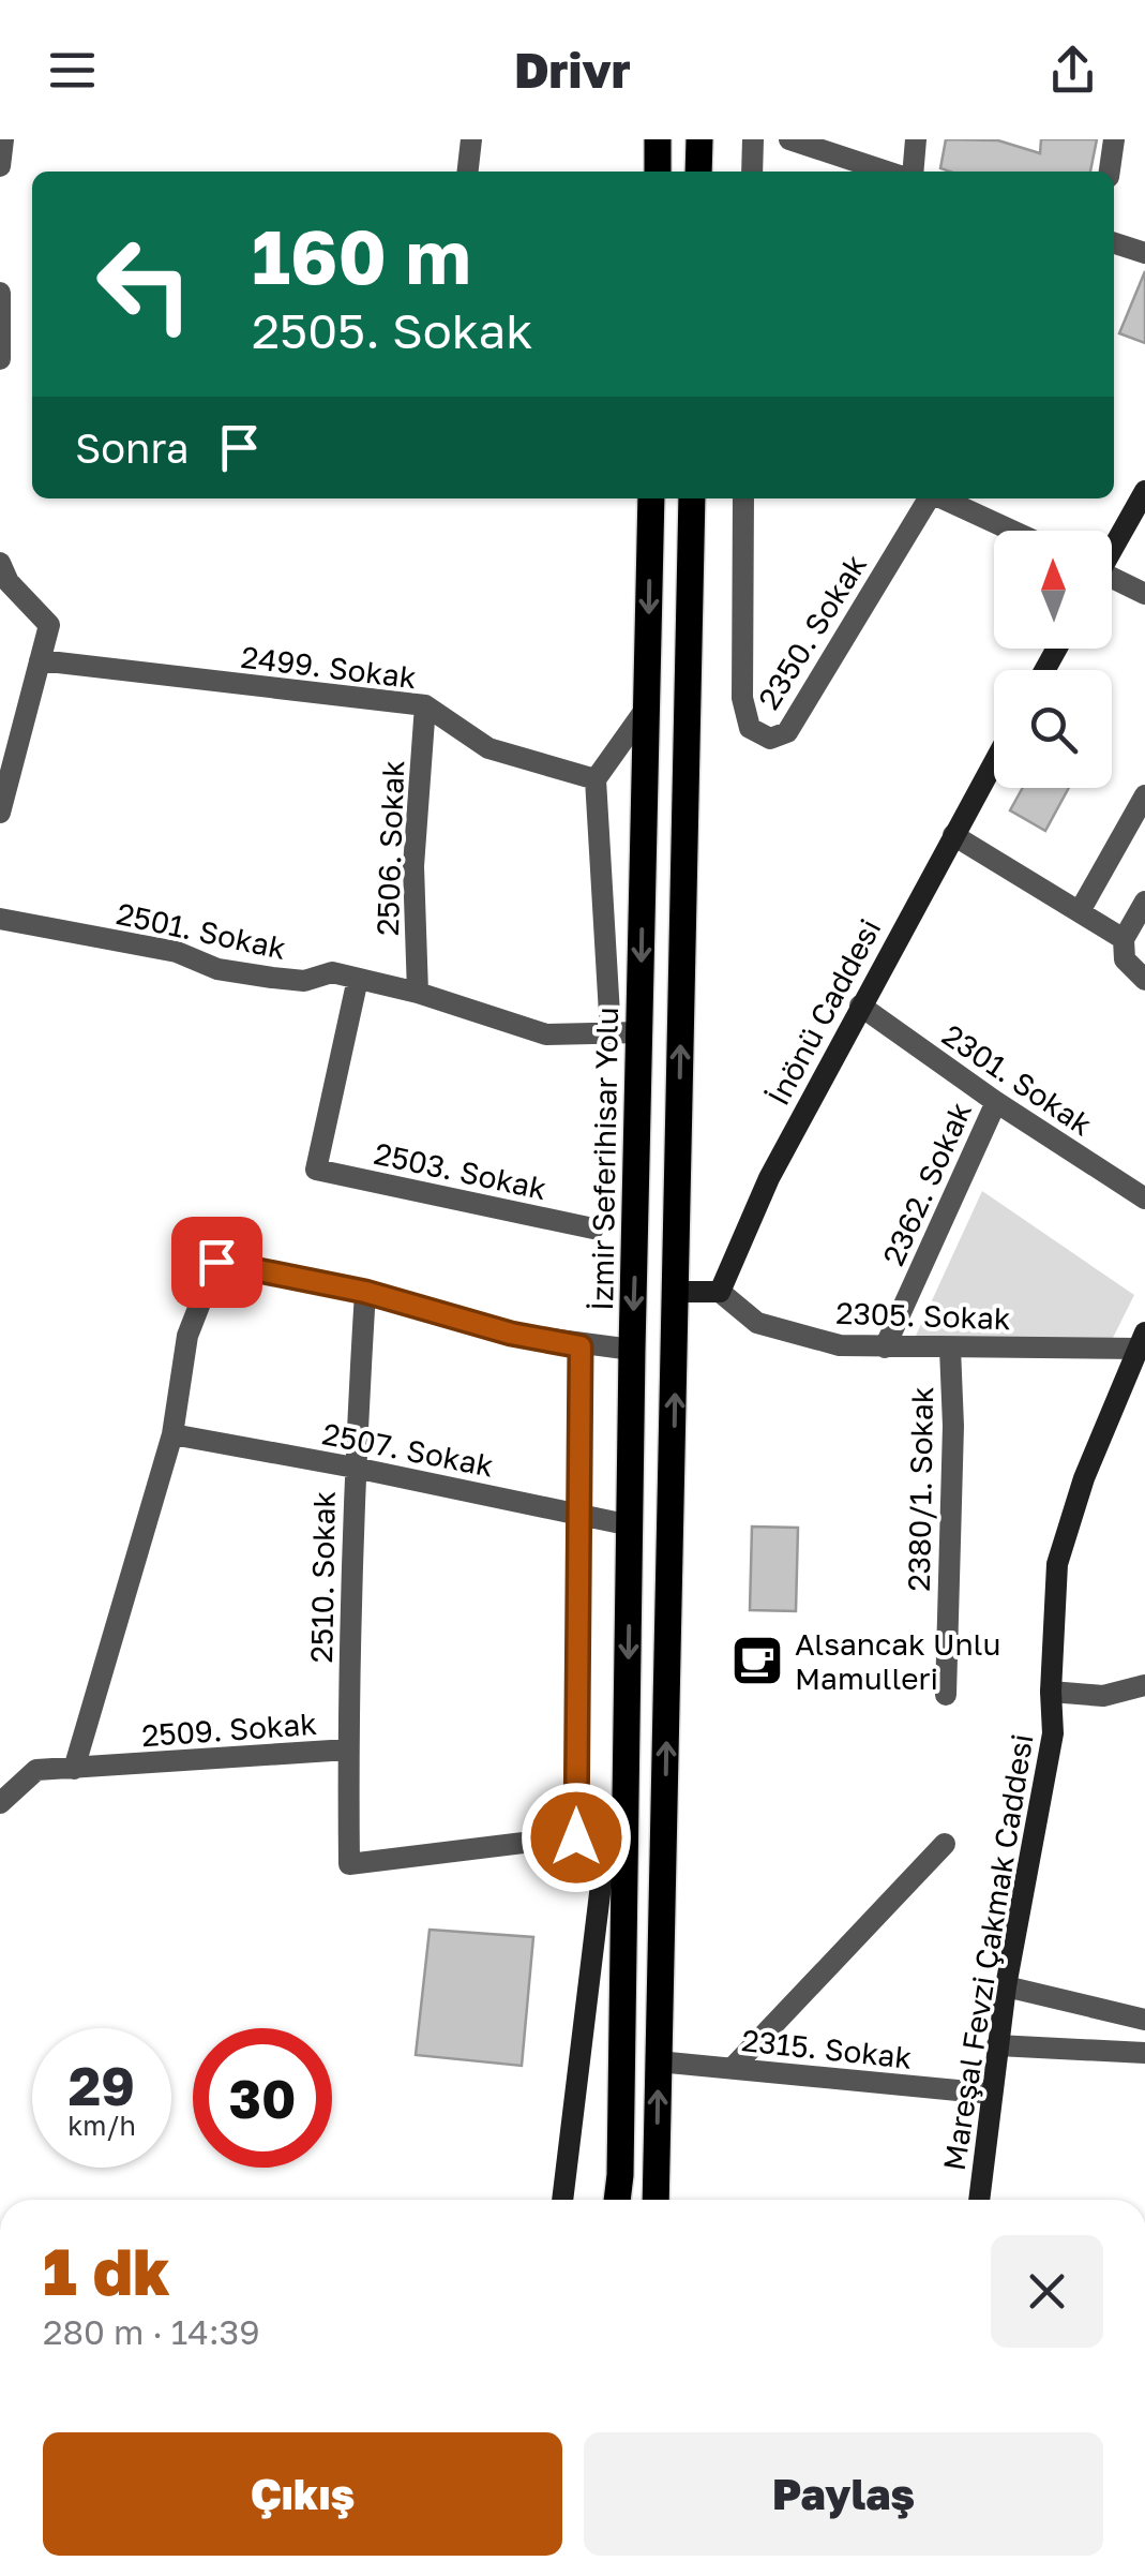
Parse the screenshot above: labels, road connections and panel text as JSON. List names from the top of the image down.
{
  "streets": {
    "main road": ["İzmir Seferihisar Yolu"],
    "street": [
      "2350. Sokak",
      "2499. Sokak",
      "2506. Sokak",
      "2501. Sokak",
      "İnönü Caddesi",
      "2301. Sokak",
      "2503. Sokak",
      "2362. Sokak",
      "2305. Sokak",
      "2507. Sokak",
      "2380/1. Sokak",
      "2510. Sokak",
      "2509. Sokak",
      "Mareşal Fevzi Çakmak Caddesi",
      "2315. Sokak"
    ]
  },
  "crossings": [
    ["2499. Sokak", "2506. Sokak"],
    ["2506. Sokak", "2501. Sokak"],
    ["2501. Sokak", "İzmir Seferihisar Yolu"],
    ["2501. Sokak", "2503. Sokak"],
    ["İnönü Caddesi", "2301. Sokak"],
    ["İnönü Caddesi", "2305. Sokak"],
    ["2301. Sokak", "2362. Sokak"],
    ["İzmir Seferihisar Yolu", "2507. Sokak"],
    ["2362. Sokak", "2305. Sokak"],
    ["2305. Sokak", "2380/1. Sokak"],
    ["2305. Sokak", "Mareşal Fevzi Çakmak Caddesi"],
    ["2507. Sokak", "2510. Sokak"],
    ["2510. Sokak", "2509. Sokak"],
    ["Mareşal Fevzi Çakmak Caddesi", "2315. Sokak"]
  ],
  "places": {
    "cafe": ["Alsancak Unlu Mamulleri"]
  },
  "north": "top",
  "page": {
    "header": "Drivr",
    "turn": ["160 m", "2505. Sokak"],
    "then": "Sonra",
    "speed": "29 km/h",
    "limit": "30",
    "heading": ["1 dk", "280 m · 14:39"],
    "buttons": ["Çıkış", "Paylaş"]
  }
}
